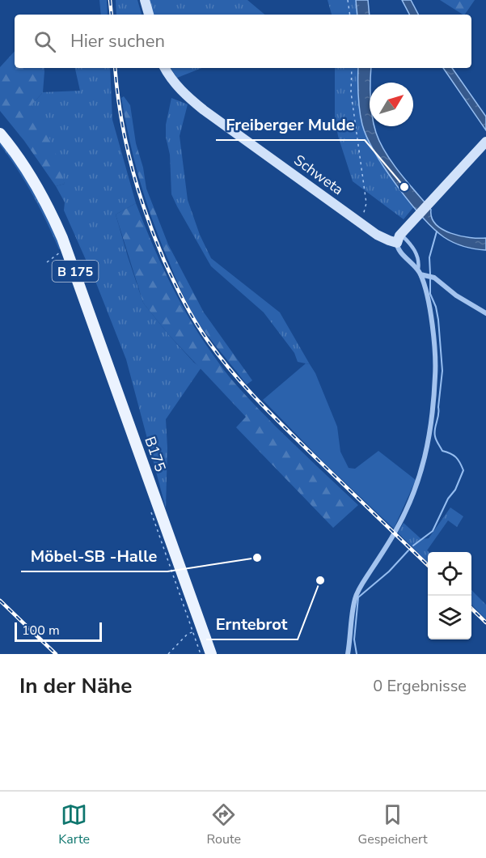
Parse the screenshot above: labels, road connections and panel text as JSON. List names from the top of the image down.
{
  "streets": {
    "main road": ["B 175", "B175"],
    "street": ["Schweta"]
  },
  "places": ["Freiberger Mulde", "Möbel-SB -Halle", "Erntebrot"],
  "scale_bar": "100 m",
  "north": "top right",
  "page": {
    "search": "Hier suchen",
    "scale": "100 m",
    "heading": ["In der Nähe", "0 Ergebnisse"],
    "nav": ["Karte", "Route", "Gespeichert"]
  }
}
